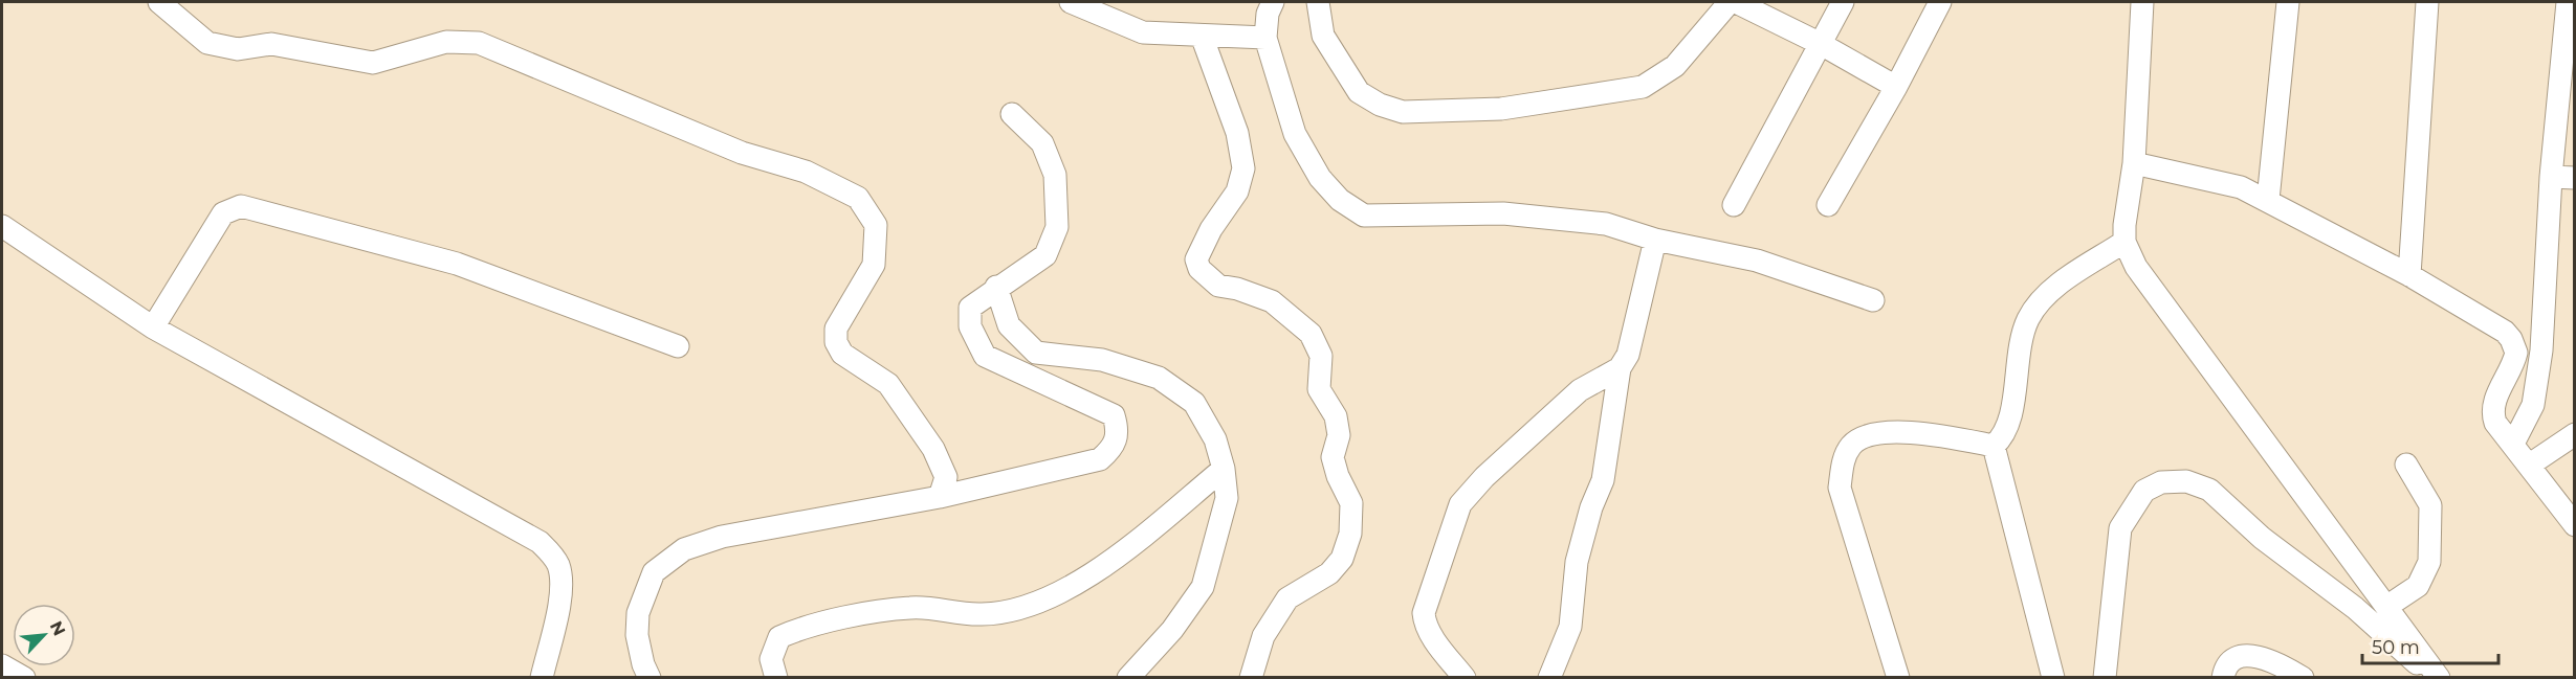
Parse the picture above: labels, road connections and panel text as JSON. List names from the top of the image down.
{
  "scale_bar": "50 m",
  "north": "top right"
}
